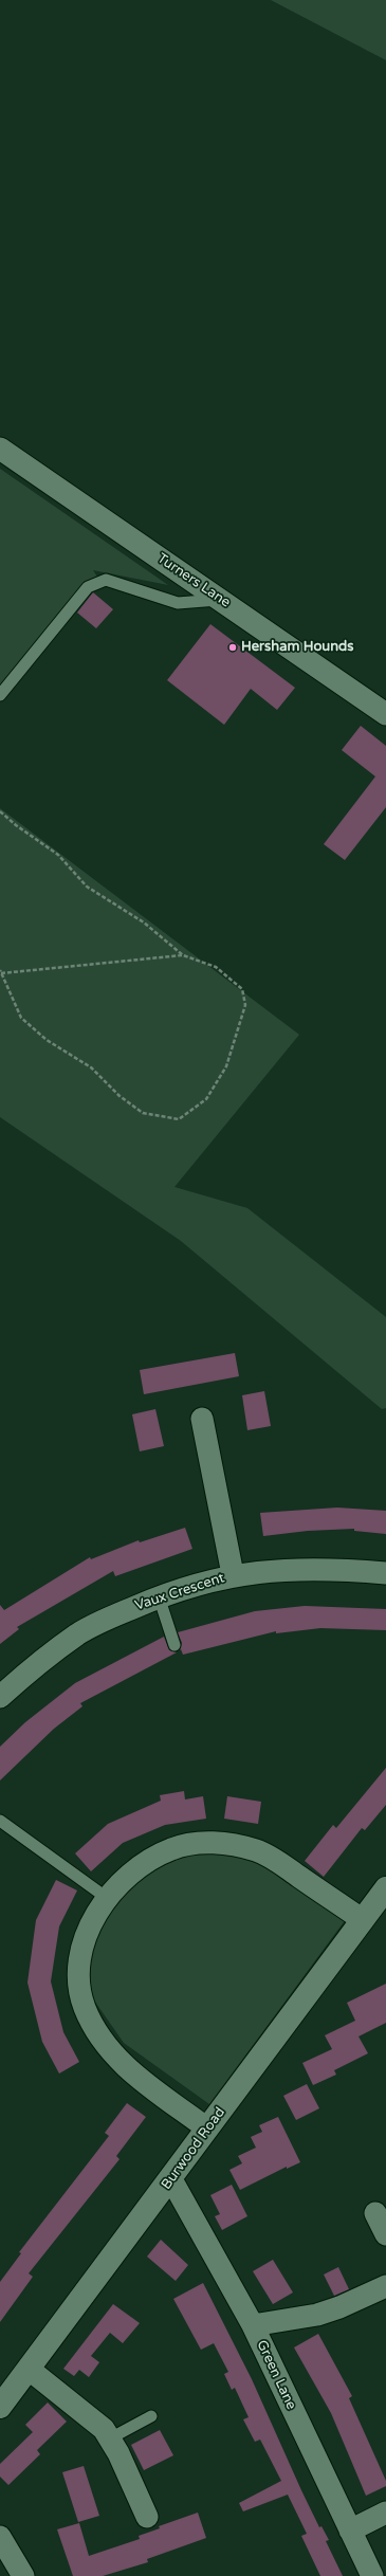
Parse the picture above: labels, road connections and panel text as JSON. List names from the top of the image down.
{
  "streets": {
    "street": [
      "Turners Lane",
      "Vaux Crescent",
      "Burwood Road",
      "Green Lane"
    ]
  },
  "crossings": [
    ["Burwood Road", "Green Lane"]
  ],
  "places": ["Hersham Hounds"]
}
